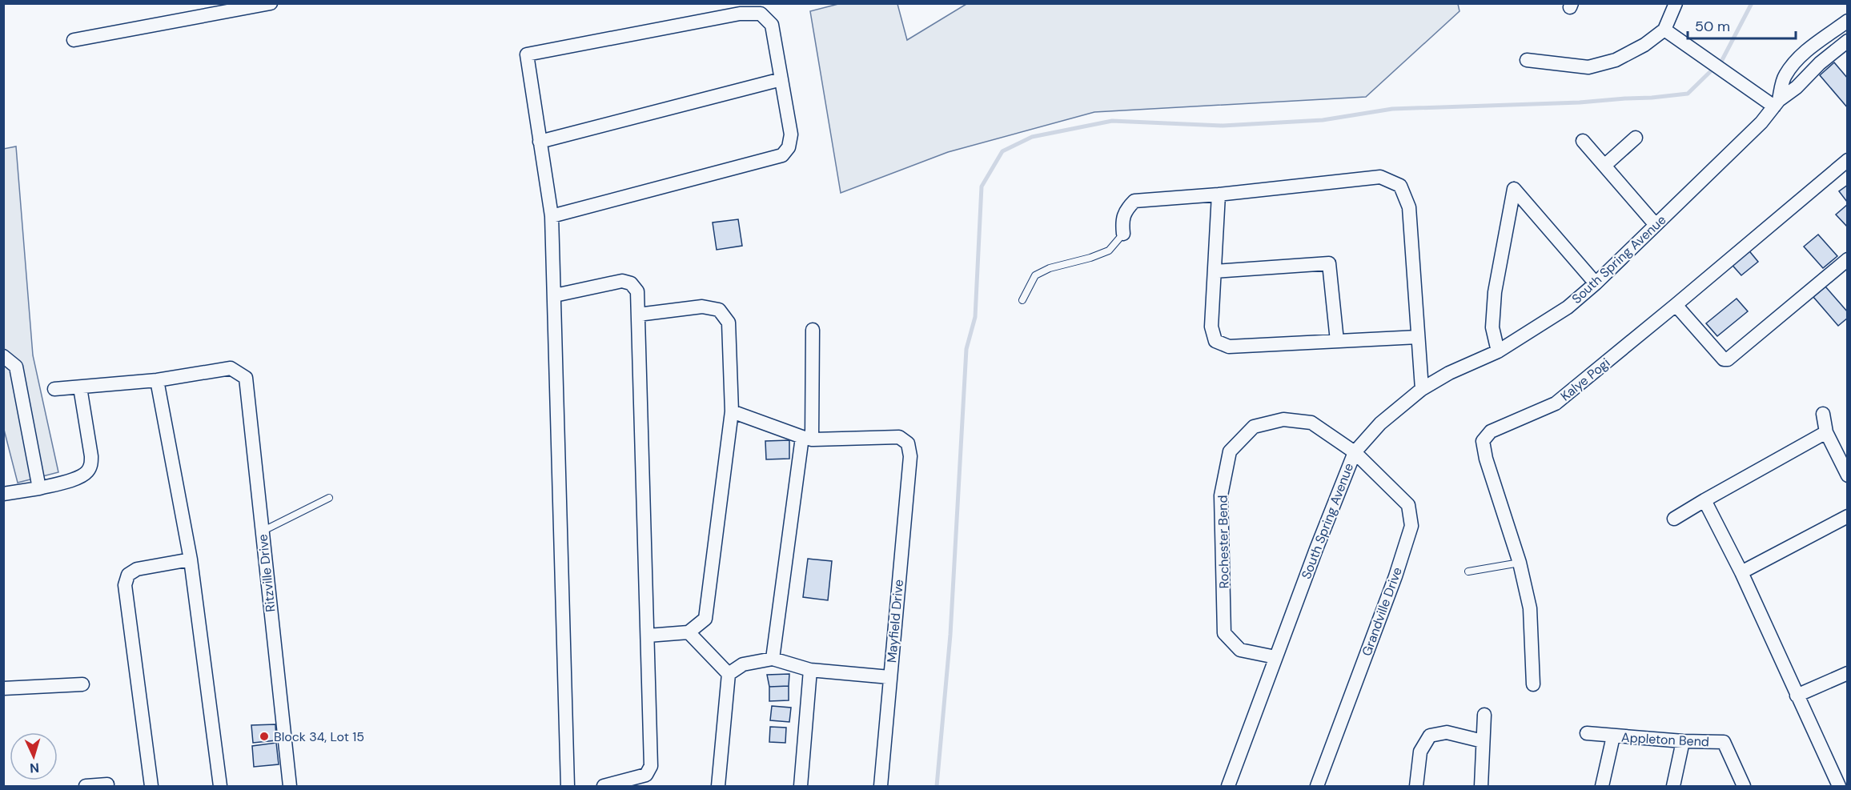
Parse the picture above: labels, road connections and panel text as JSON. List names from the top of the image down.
{
  "streets": {
    "street": [
      "South Spring Avenue",
      "Kalye Pogi",
      "Rochester Bend",
      "Ritzville Drive",
      "Grandville Drive",
      "Mayfield Drive",
      "Appleton Bend"
    ]
  },
  "crossings": [
    ["South Spring Avenue", "Rochester Bend"],
    ["South Spring Avenue", "Grandville Drive"],
    ["Rochester Bend", "Grandville Drive"]
  ],
  "places": ["Block 34, Lot 15"],
  "scale_bar": "50 m",
  "north": "bottom"
}
